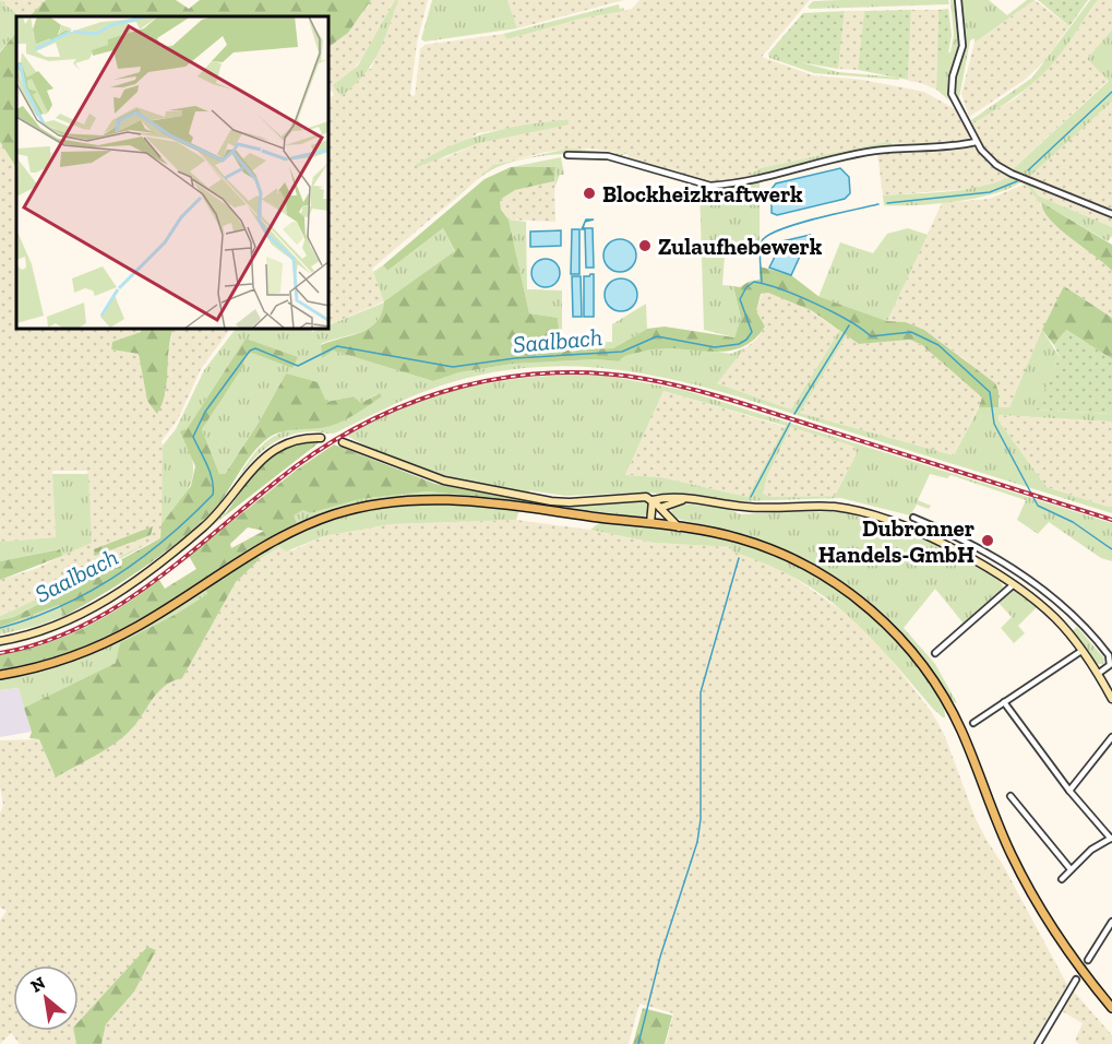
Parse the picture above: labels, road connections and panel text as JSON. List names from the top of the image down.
{
  "water": ["Saalbach"],
  "places": ["Blockheizkraftwerk", "Zulaufhebewerk", "Dubronner Handels-GmbH"],
  "north": "top left"
}
